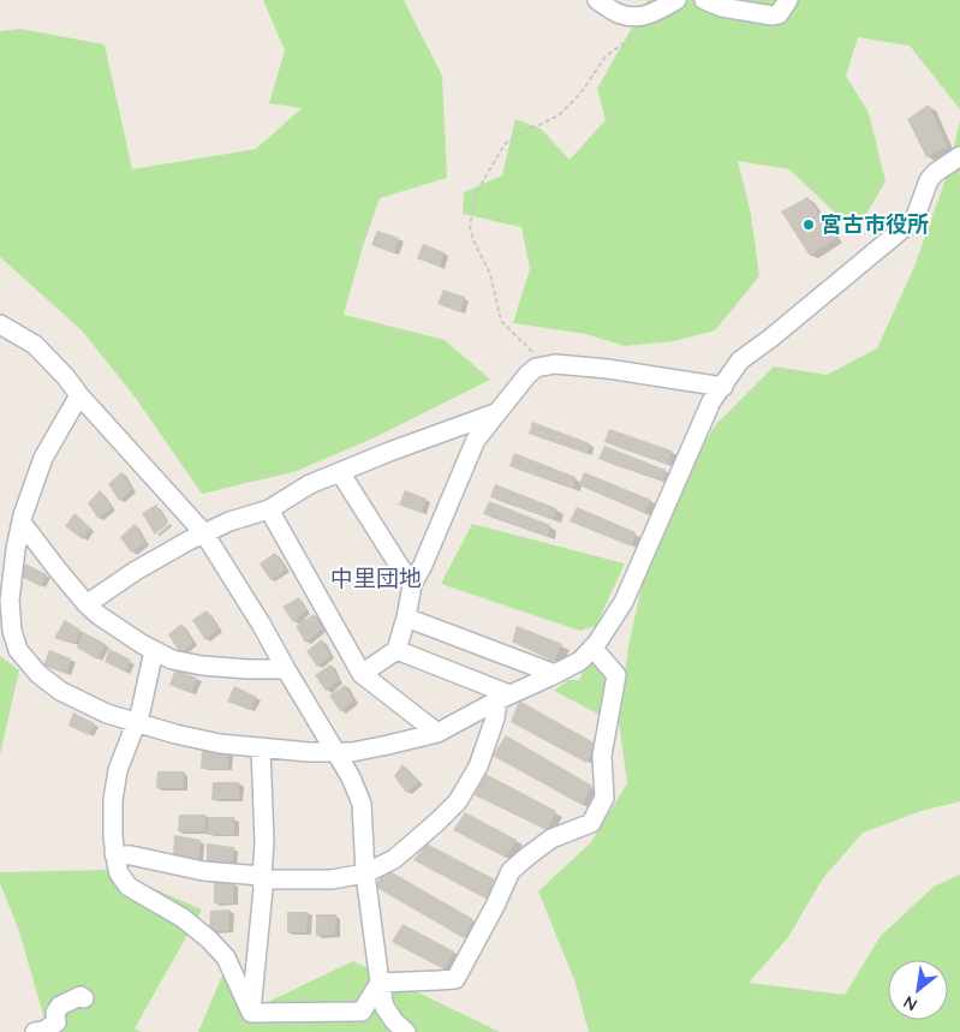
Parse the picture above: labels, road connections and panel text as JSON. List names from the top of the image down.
{
  "districts": ["中里団地"],
  "places": ["宮古市役所"],
  "north": "bottom left"
}
